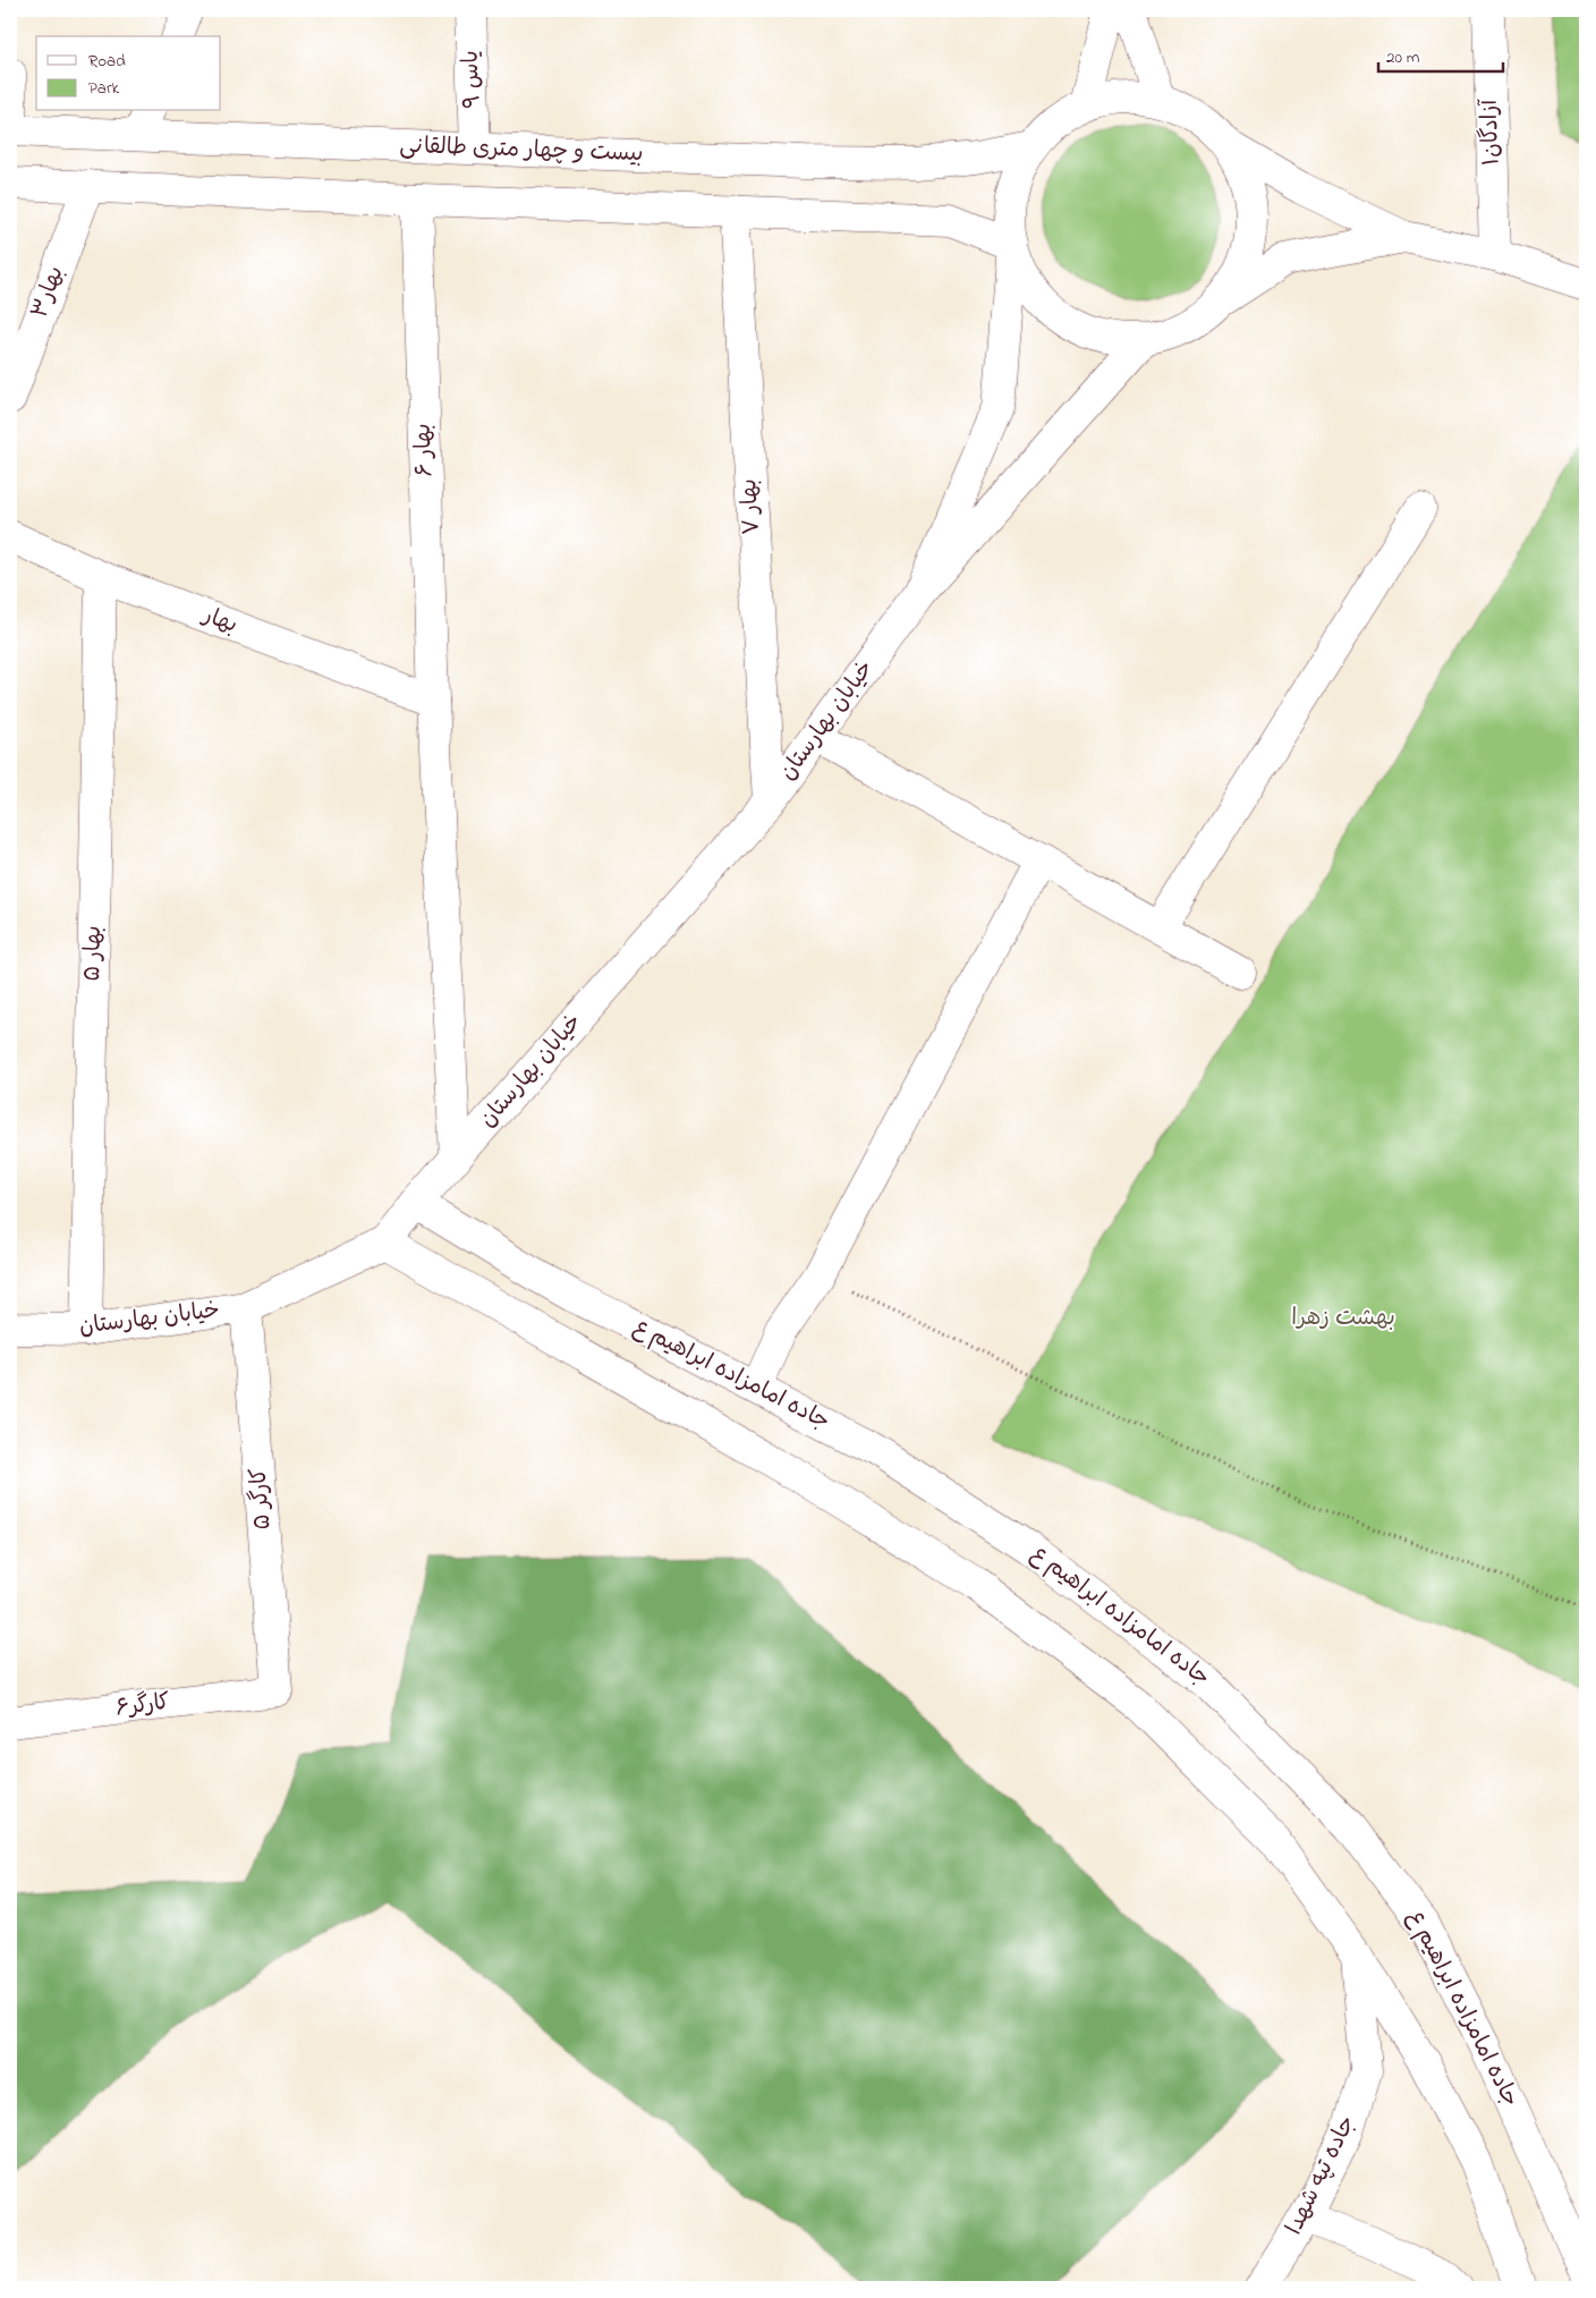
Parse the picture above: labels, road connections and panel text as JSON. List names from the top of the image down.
{
  "streets": {
    "street": [
      "یاس ۹",
      "آزادگان۱",
      "بیست و چهار متری طالقانی",
      "بهار۳",
      "بهار ۶",
      "بهار ۷",
      "بهار",
      "خیابان بهارستان",
      "بهار ۵",
      "جاده امامزاده ابراهیم ع",
      "کارگر ۵",
      "کارگر۶",
      "جاده تپه شهدا"
    ]
  },
  "crossings": [
    ["یاس ۹", "بیست و چهار متری طالقانی"],
    ["بهار ۶", "بهار"],
    ["بهار ۶", "خیابان بهارستان"],
    ["بهار ۷", "خیابان بهارستان"],
    ["بهار", "بهار ۵"],
    ["خیابان بهارستان", "بهار ۵"],
    ["خیابان بهارستان", "جاده امامزاده ابراهیم ع"],
    ["خیابان بهارستان", "کارگر ۵"],
    ["کارگر ۵", "کارگر۶"]
  ],
  "parks": ["بهشت زهرا"],
  "legend": ["Road", "Park"],
  "scale_bar": "20 m"
}
